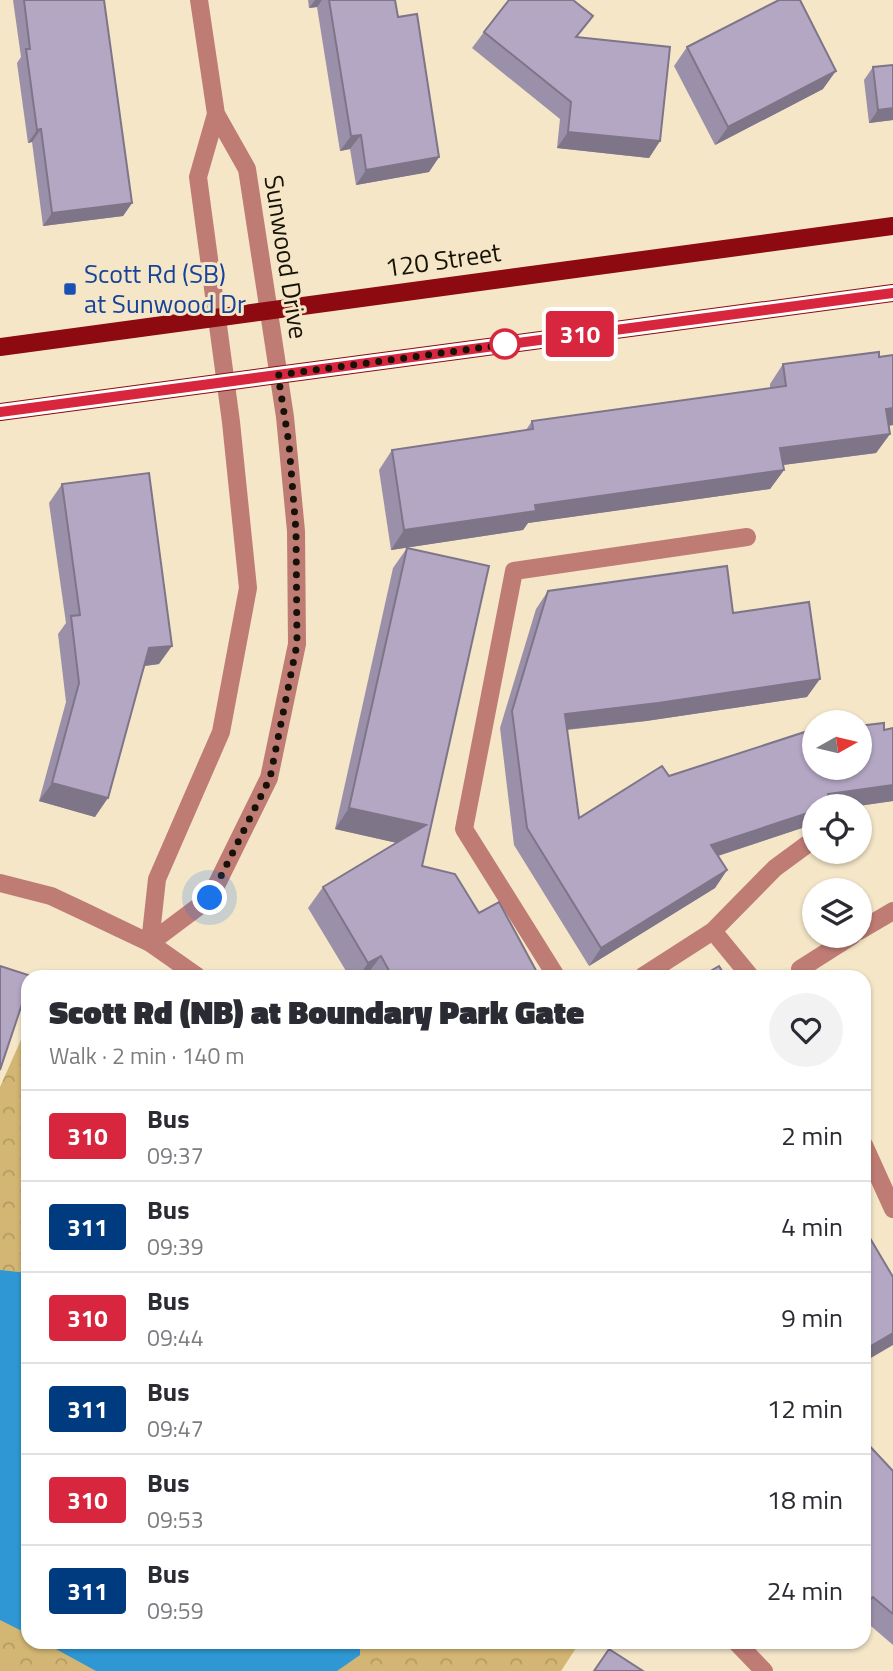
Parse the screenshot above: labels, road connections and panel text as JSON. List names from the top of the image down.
{
  "streets": {
    "main road": ["120 Street"],
    "street": ["Sunwood Drive"]
  },
  "crossings": [
    ["Sunwood Drive", "120 Street"]
  ],
  "places": {
    "transit": ["Scott Rd (SB) at Sunwood Dr"]
  },
  "lines": ["bus line 310"],
  "north": "right",
  "page": {
    "on_map": "310",
    "heading": ["Scott Rd (NB) at Boundary Park Gate", "Walk · 2 min · 140 m"],
    "list": [
      {
        "mark": "310",
        "name": "Bus",
        "note": "09:37",
        "value": "2 min"
      },
      {
        "mark": "311",
        "name": "Bus",
        "note": "09:39",
        "value": "4 min"
      },
      {
        "mark": "310",
        "name": "Bus",
        "note": "09:44",
        "value": "9 min"
      },
      {
        "mark": "311",
        "name": "Bus",
        "note": "09:47",
        "value": "12 min"
      },
      {
        "mark": "310",
        "name": "Bus",
        "note": "09:53",
        "value": "18 min"
      },
      {
        "mark": "311",
        "name": "Bus",
        "note": "09:59",
        "value": "24 min"
      }
    ]
  }
}
